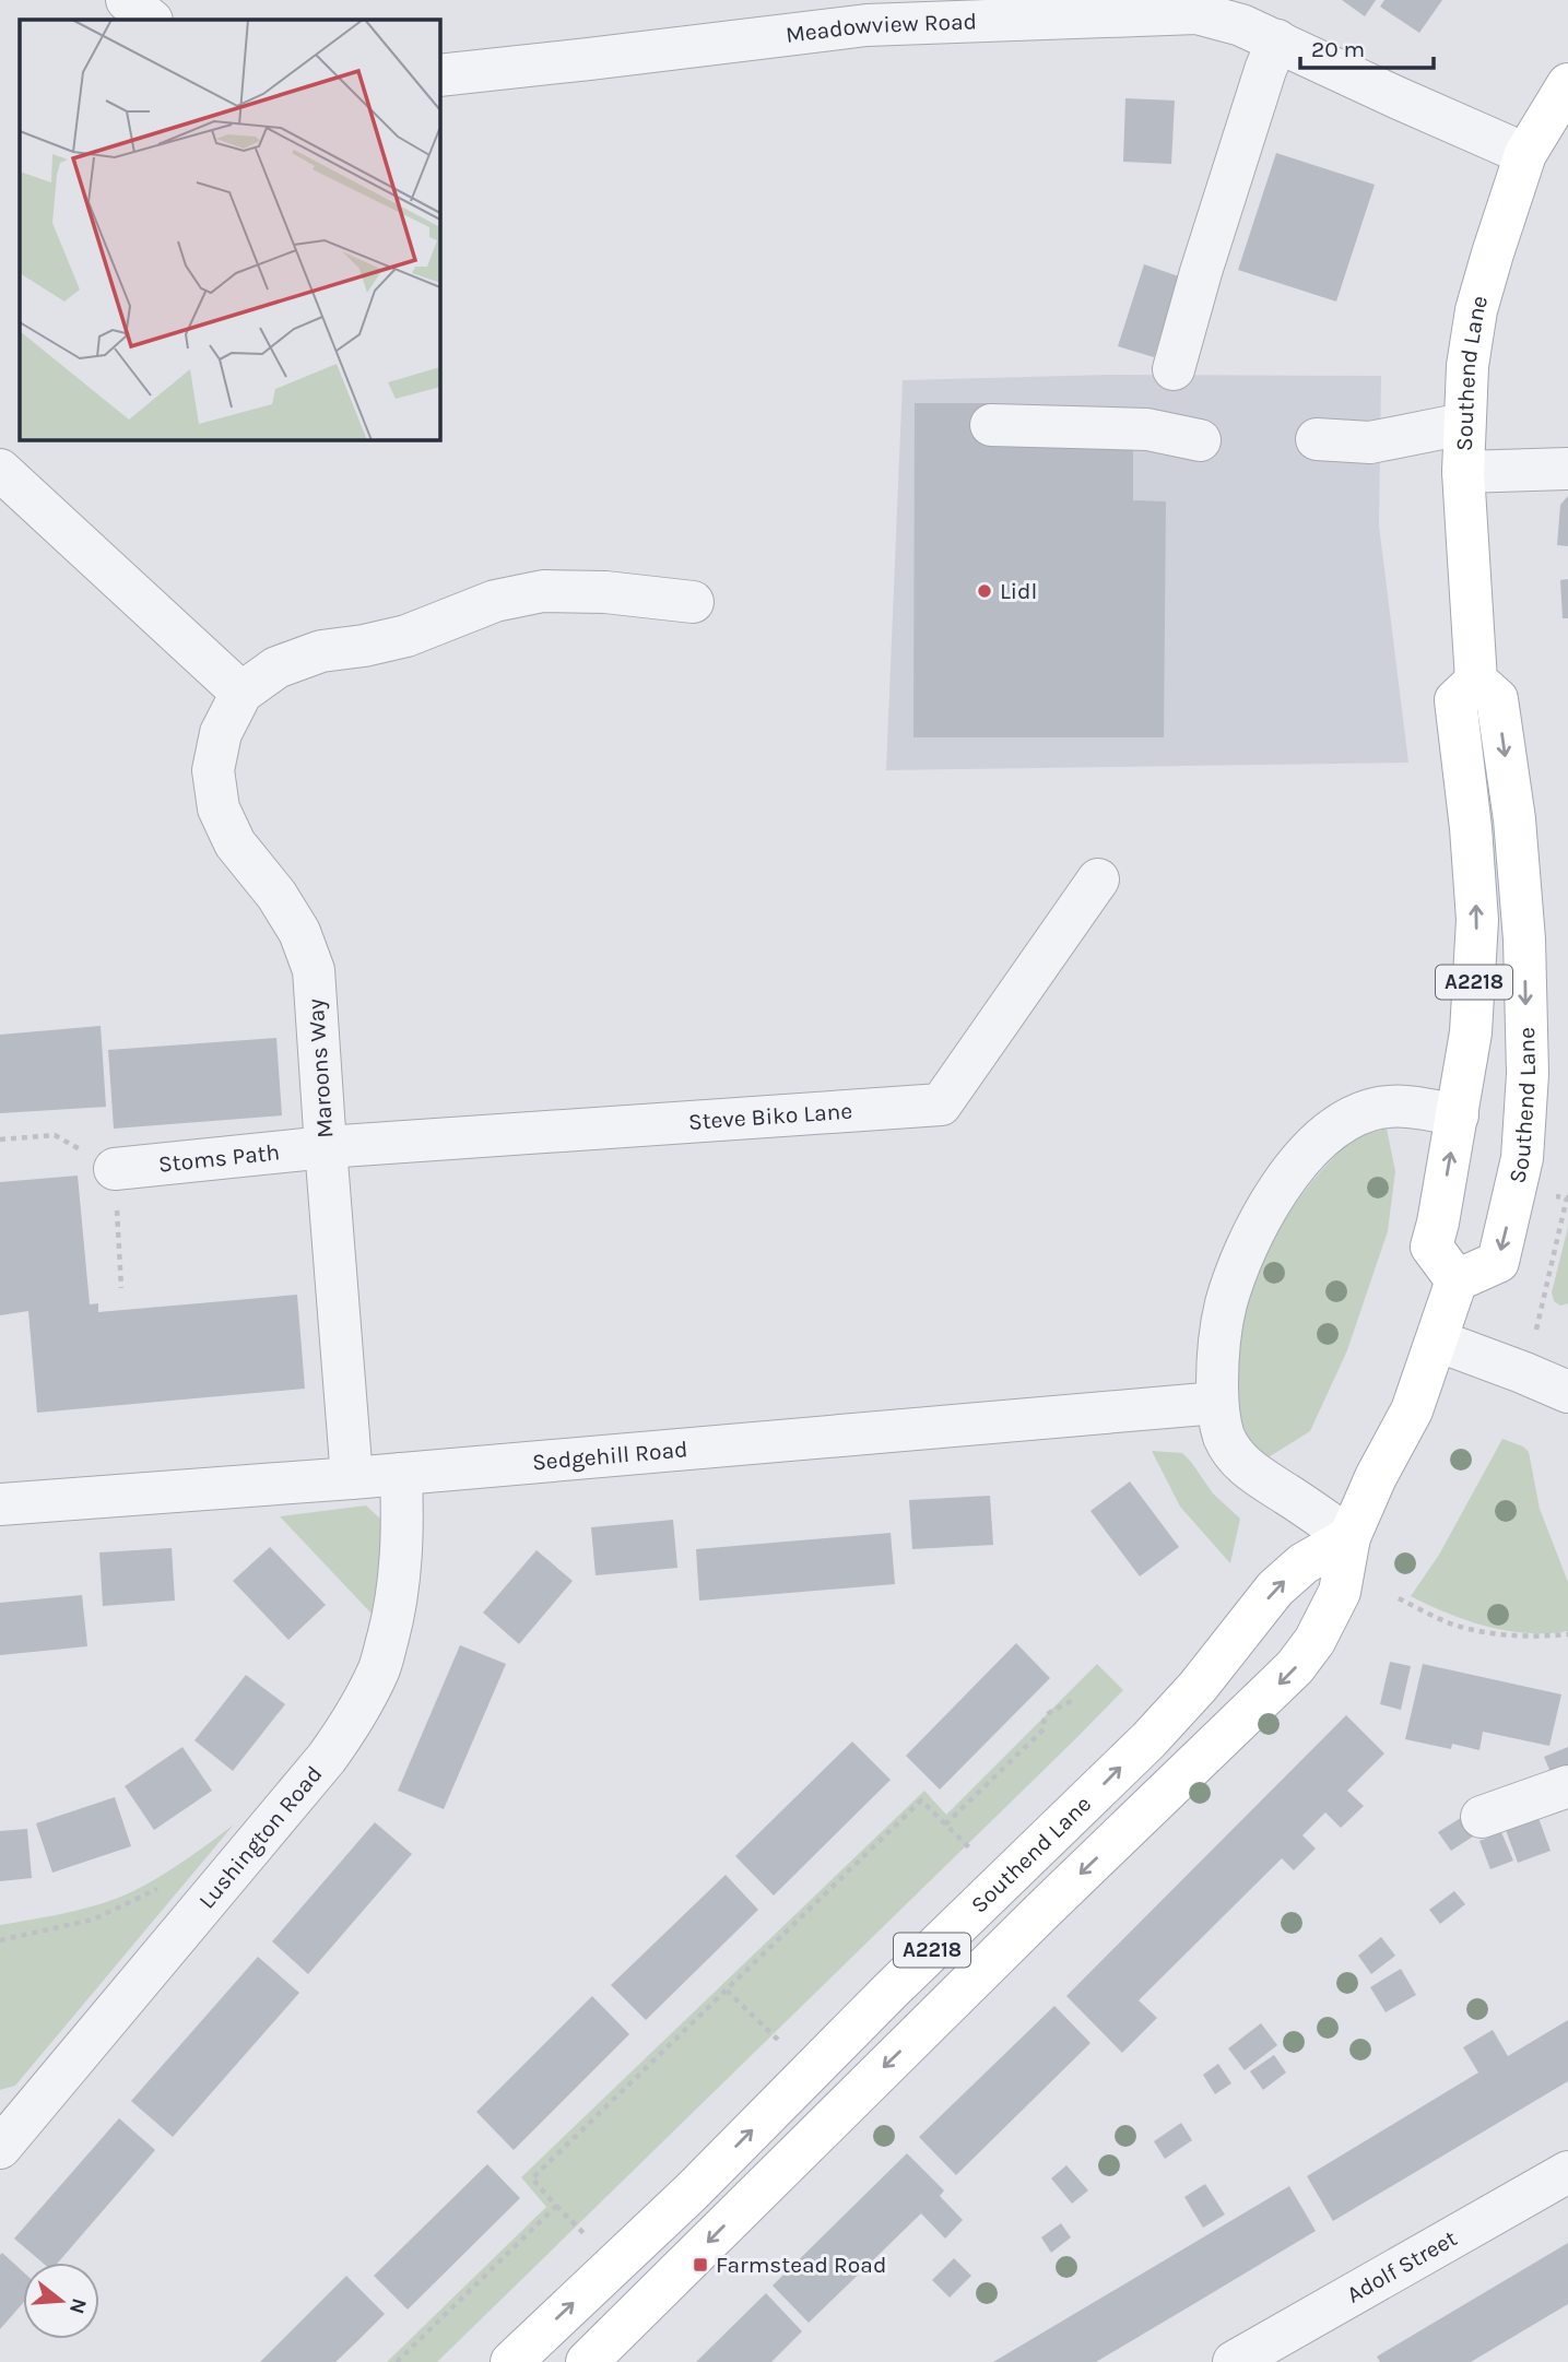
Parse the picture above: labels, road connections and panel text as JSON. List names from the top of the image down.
{
  "streets": {
    "main road": ["Southend Lane", "A2218"],
    "street": [
      "Meadowview Road",
      "Maroons Way",
      "Steve Biko Lane",
      "Stoms Path",
      "Sedgehill Road",
      "Lushington Road",
      "Adolf Street"
    ]
  },
  "crossings": [
    ["Meadowview Road", "Southend Lane"],
    ["Southend Lane", "A2218"],
    ["Maroons Way", "Steve Biko Lane"],
    ["Maroons Way", "Stoms Path"],
    ["Maroons Way", "Sedgehill Road"],
    ["Steve Biko Lane", "Stoms Path"],
    ["Sedgehill Road", "Lushington Road"]
  ],
  "places": {
    "other": ["Lidl"],
    "transit": ["Farmstead Road"]
  },
  "scale_bar": "20 m",
  "north": "right"
}
